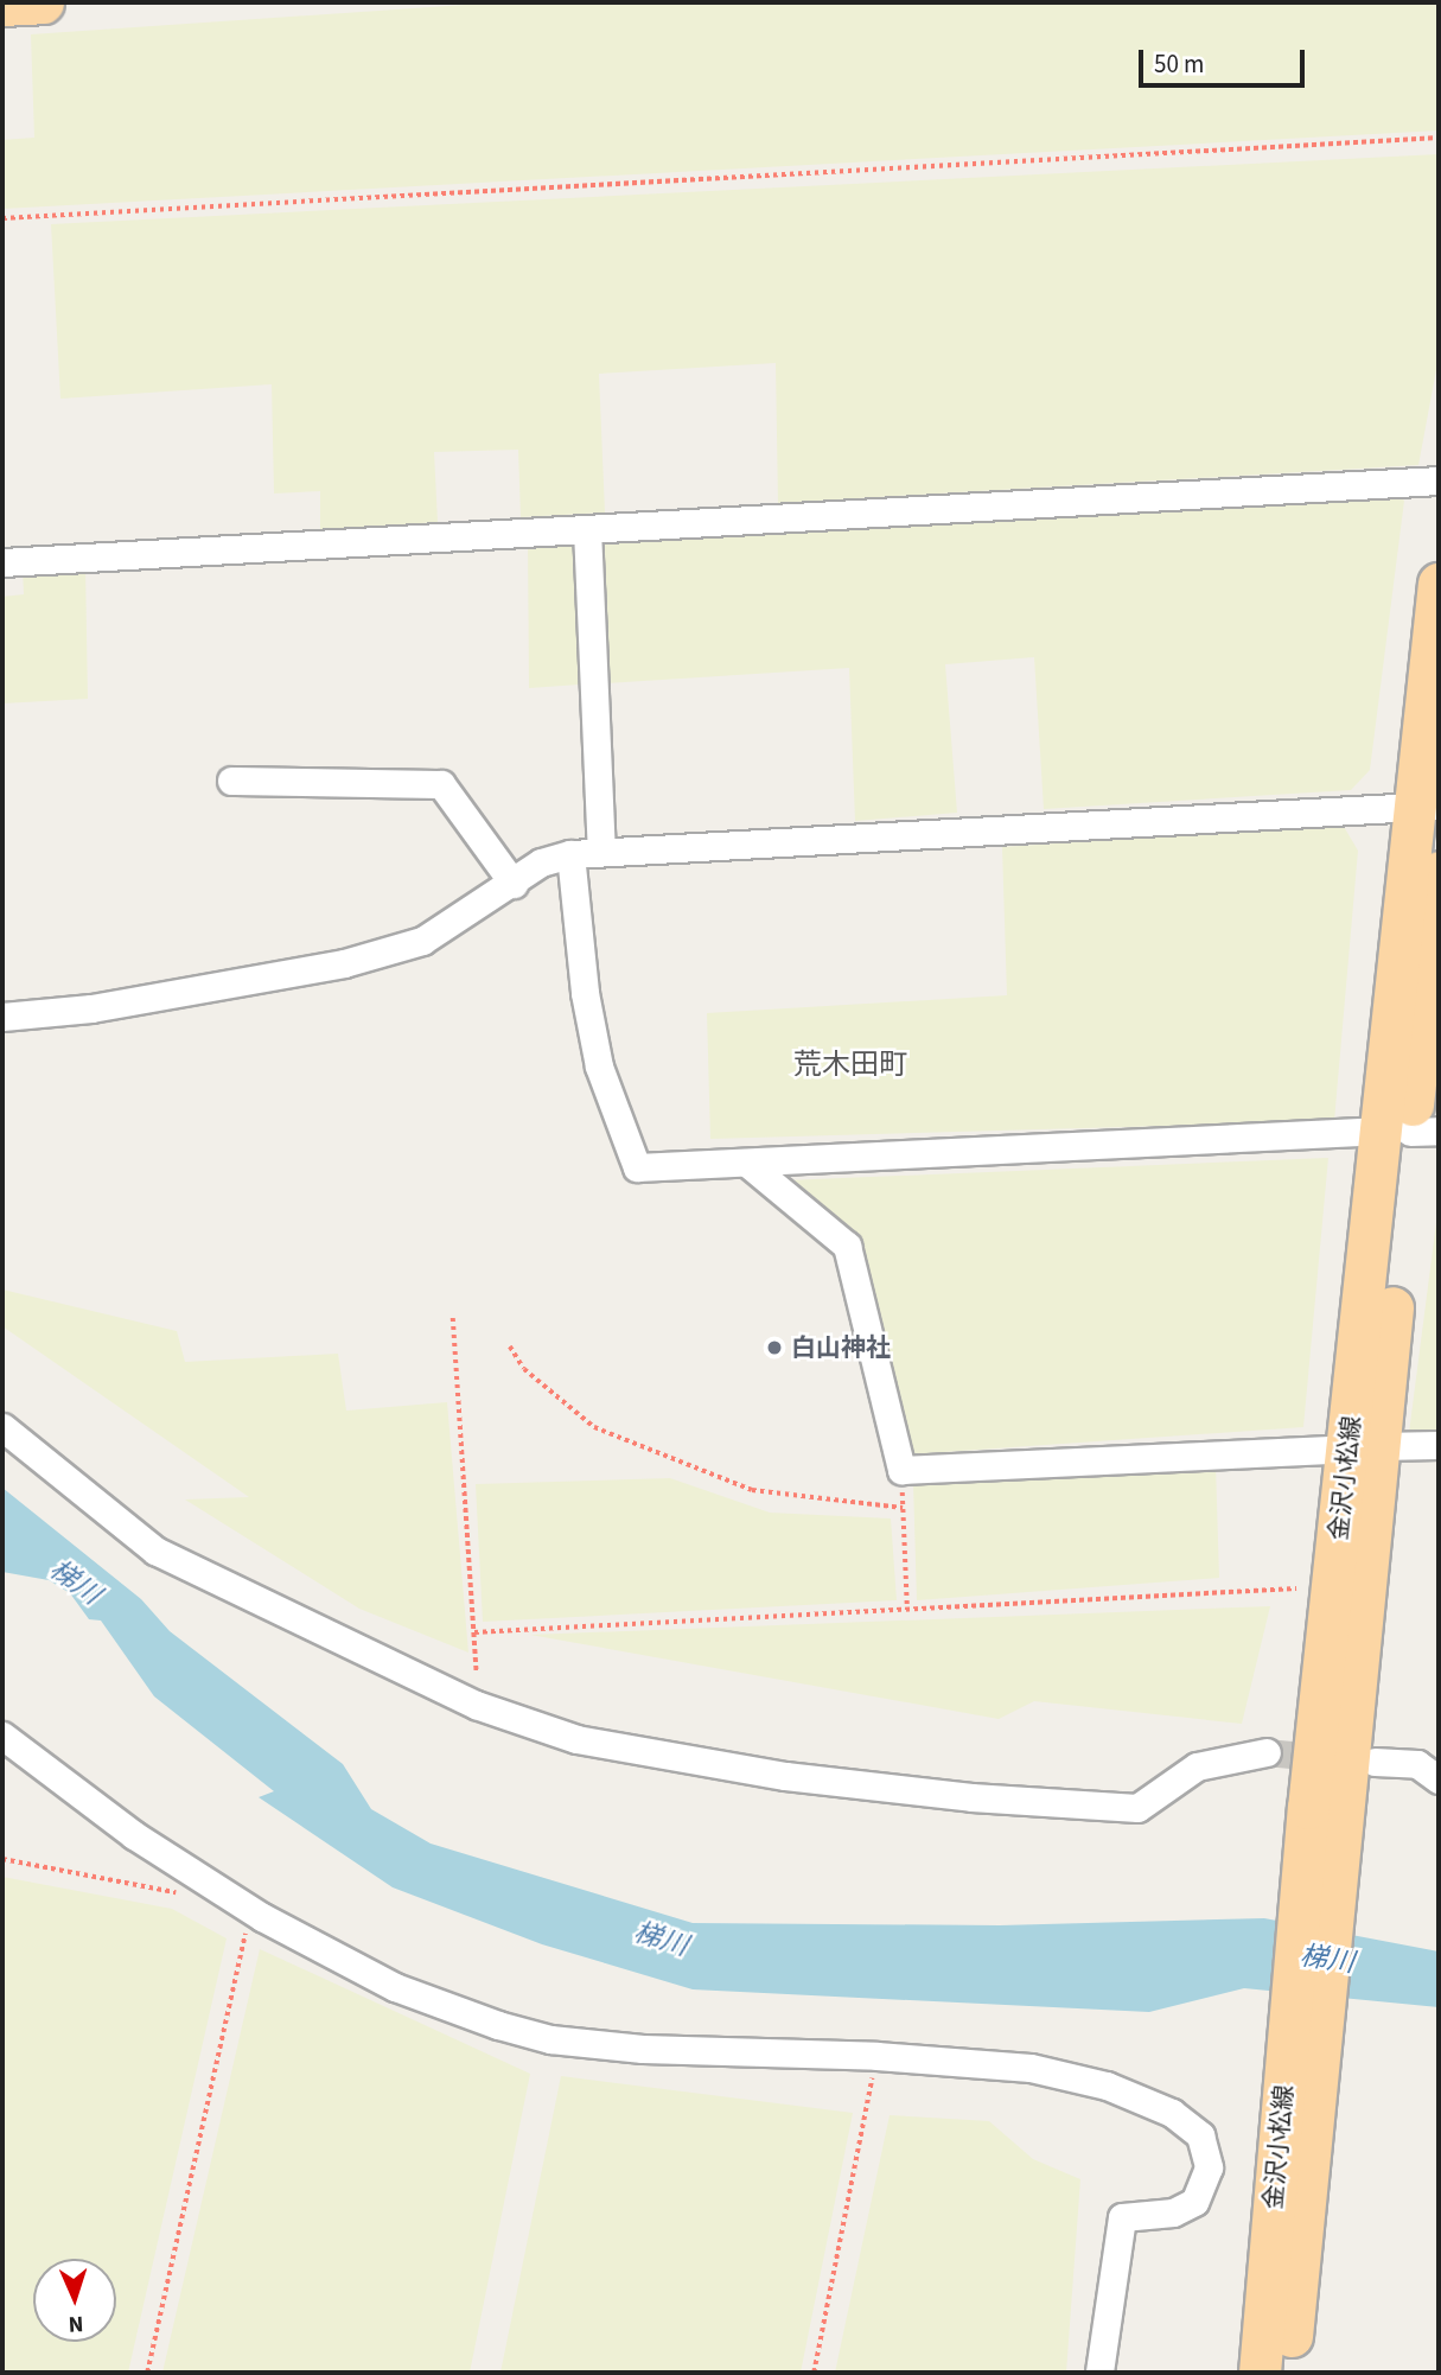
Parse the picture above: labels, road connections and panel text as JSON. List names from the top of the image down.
{
  "streets": {
    "main road": ["金沢小松線"]
  },
  "districts": ["荒木田町"],
  "water": ["梯川"],
  "places": ["白山神社"],
  "scale_bar": "50 m",
  "north": "bottom"
}
